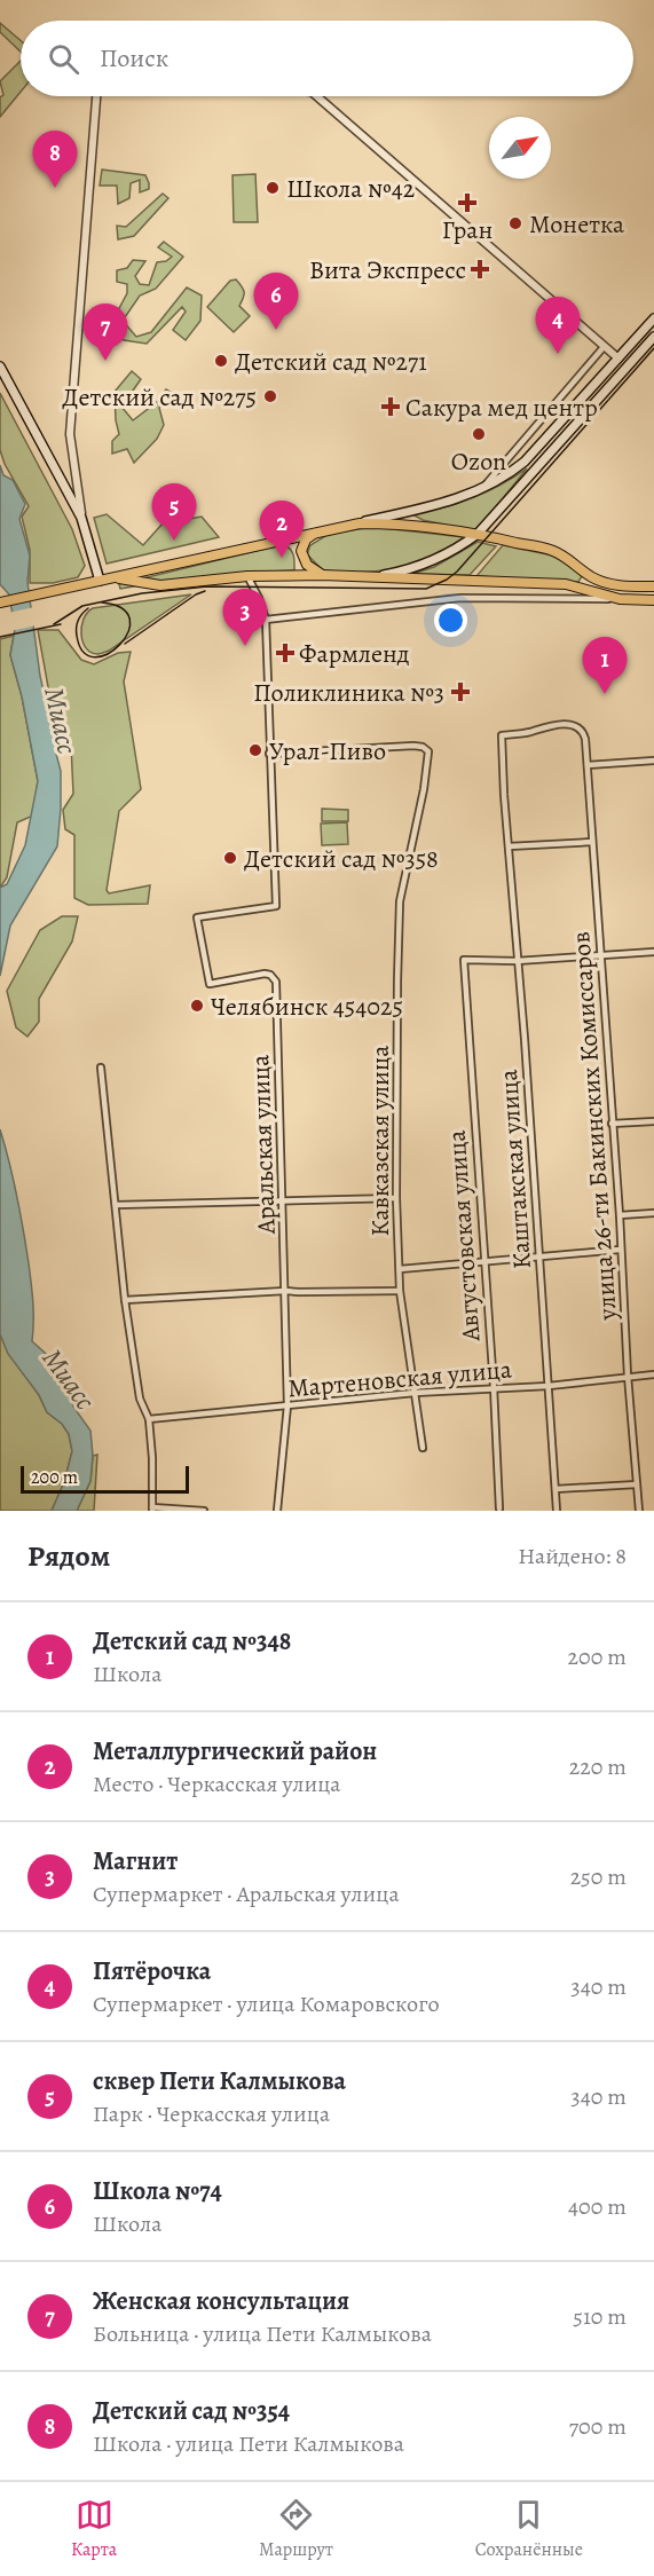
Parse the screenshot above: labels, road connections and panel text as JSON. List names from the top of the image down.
{
  "streets": {
    "street": [
      "улица 26-ти Бакинских Комиссаров",
      "Кавказская улица",
      "Аральская улица",
      "Каштакская улица",
      "Августовская улица",
      "Мартеновская улица"
    ]
  },
  "crossings": [
    ["улица 26-ти Бакинских Комиссаров", "Каштакская улица"],
    ["улица 26-ти Бакинских Комиссаров", "Мартеновская улица"],
    ["Кавказская улица", "Аральская улица"],
    ["Кавказская улица", "Мартеновская улица"],
    ["Аральская улица", "Мартеновская улица"],
    ["Каштакская улица", "Августовская улица"],
    ["Каштакская улица", "Мартеновская улица"],
    ["Августовская улица", "Мартеновская улица"]
  ],
  "water": ["Миасс"],
  "places": {
    "other": [
      "Школа №42",
      "Монетка",
      "Детский сад №271",
      "Детский сад №275",
      "Ozon",
      "Урал-Пиво",
      "Детский сад №358",
      "Челябинск 454025"
    ],
    "health": [
      "Гран",
      "Вита Экспресс",
      "Сакура мед центр",
      "Фармленд",
      "Поликлиника №3"
    ]
  },
  "scale_bar": "200 m",
  "north": "top right",
  "page": {
    "search": "Поиск",
    "pins": [
      "8",
      "6",
      "4",
      "7",
      "5",
      "2",
      "3",
      "1"
    ],
    "scale": "200 m",
    "heading": ["Рядом", "Найдено: 8"],
    "list": [
      {
        "mark": "1",
        "name": "Детский сад №348",
        "note": "Школа",
        "value": "200 m"
      },
      {
        "mark": "2",
        "name": "Металлургический район",
        "note": "Место · Черкасская улица",
        "value": "220 m"
      },
      {
        "mark": "3",
        "name": "Магнит",
        "note": "Супермаркет · Аральская улица",
        "value": "250 m"
      },
      {
        "mark": "4",
        "name": "Пятёрочка",
        "note": "Супермаркет · улица Комаровского",
        "value": "340 m"
      },
      {
        "mark": "5",
        "name": "сквер Пети Калмыкова",
        "note": "Парк · Черкасская улица",
        "value": "340 m"
      },
      {
        "mark": "6",
        "name": "Школа №74",
        "note": "Школа",
        "value": "400 m"
      },
      {
        "mark": "7",
        "name": "Женская консультация",
        "note": "Больница · улица Пети Калмыкова",
        "value": "510 m"
      },
      {
        "mark": "8",
        "name": "Детский сад №354",
        "note": "Школа · улица Пети Калмыкова",
        "value": "700 m"
      }
    ],
    "nav": ["Карта", "Маршрут", "Сохранённые"]
  }
}
